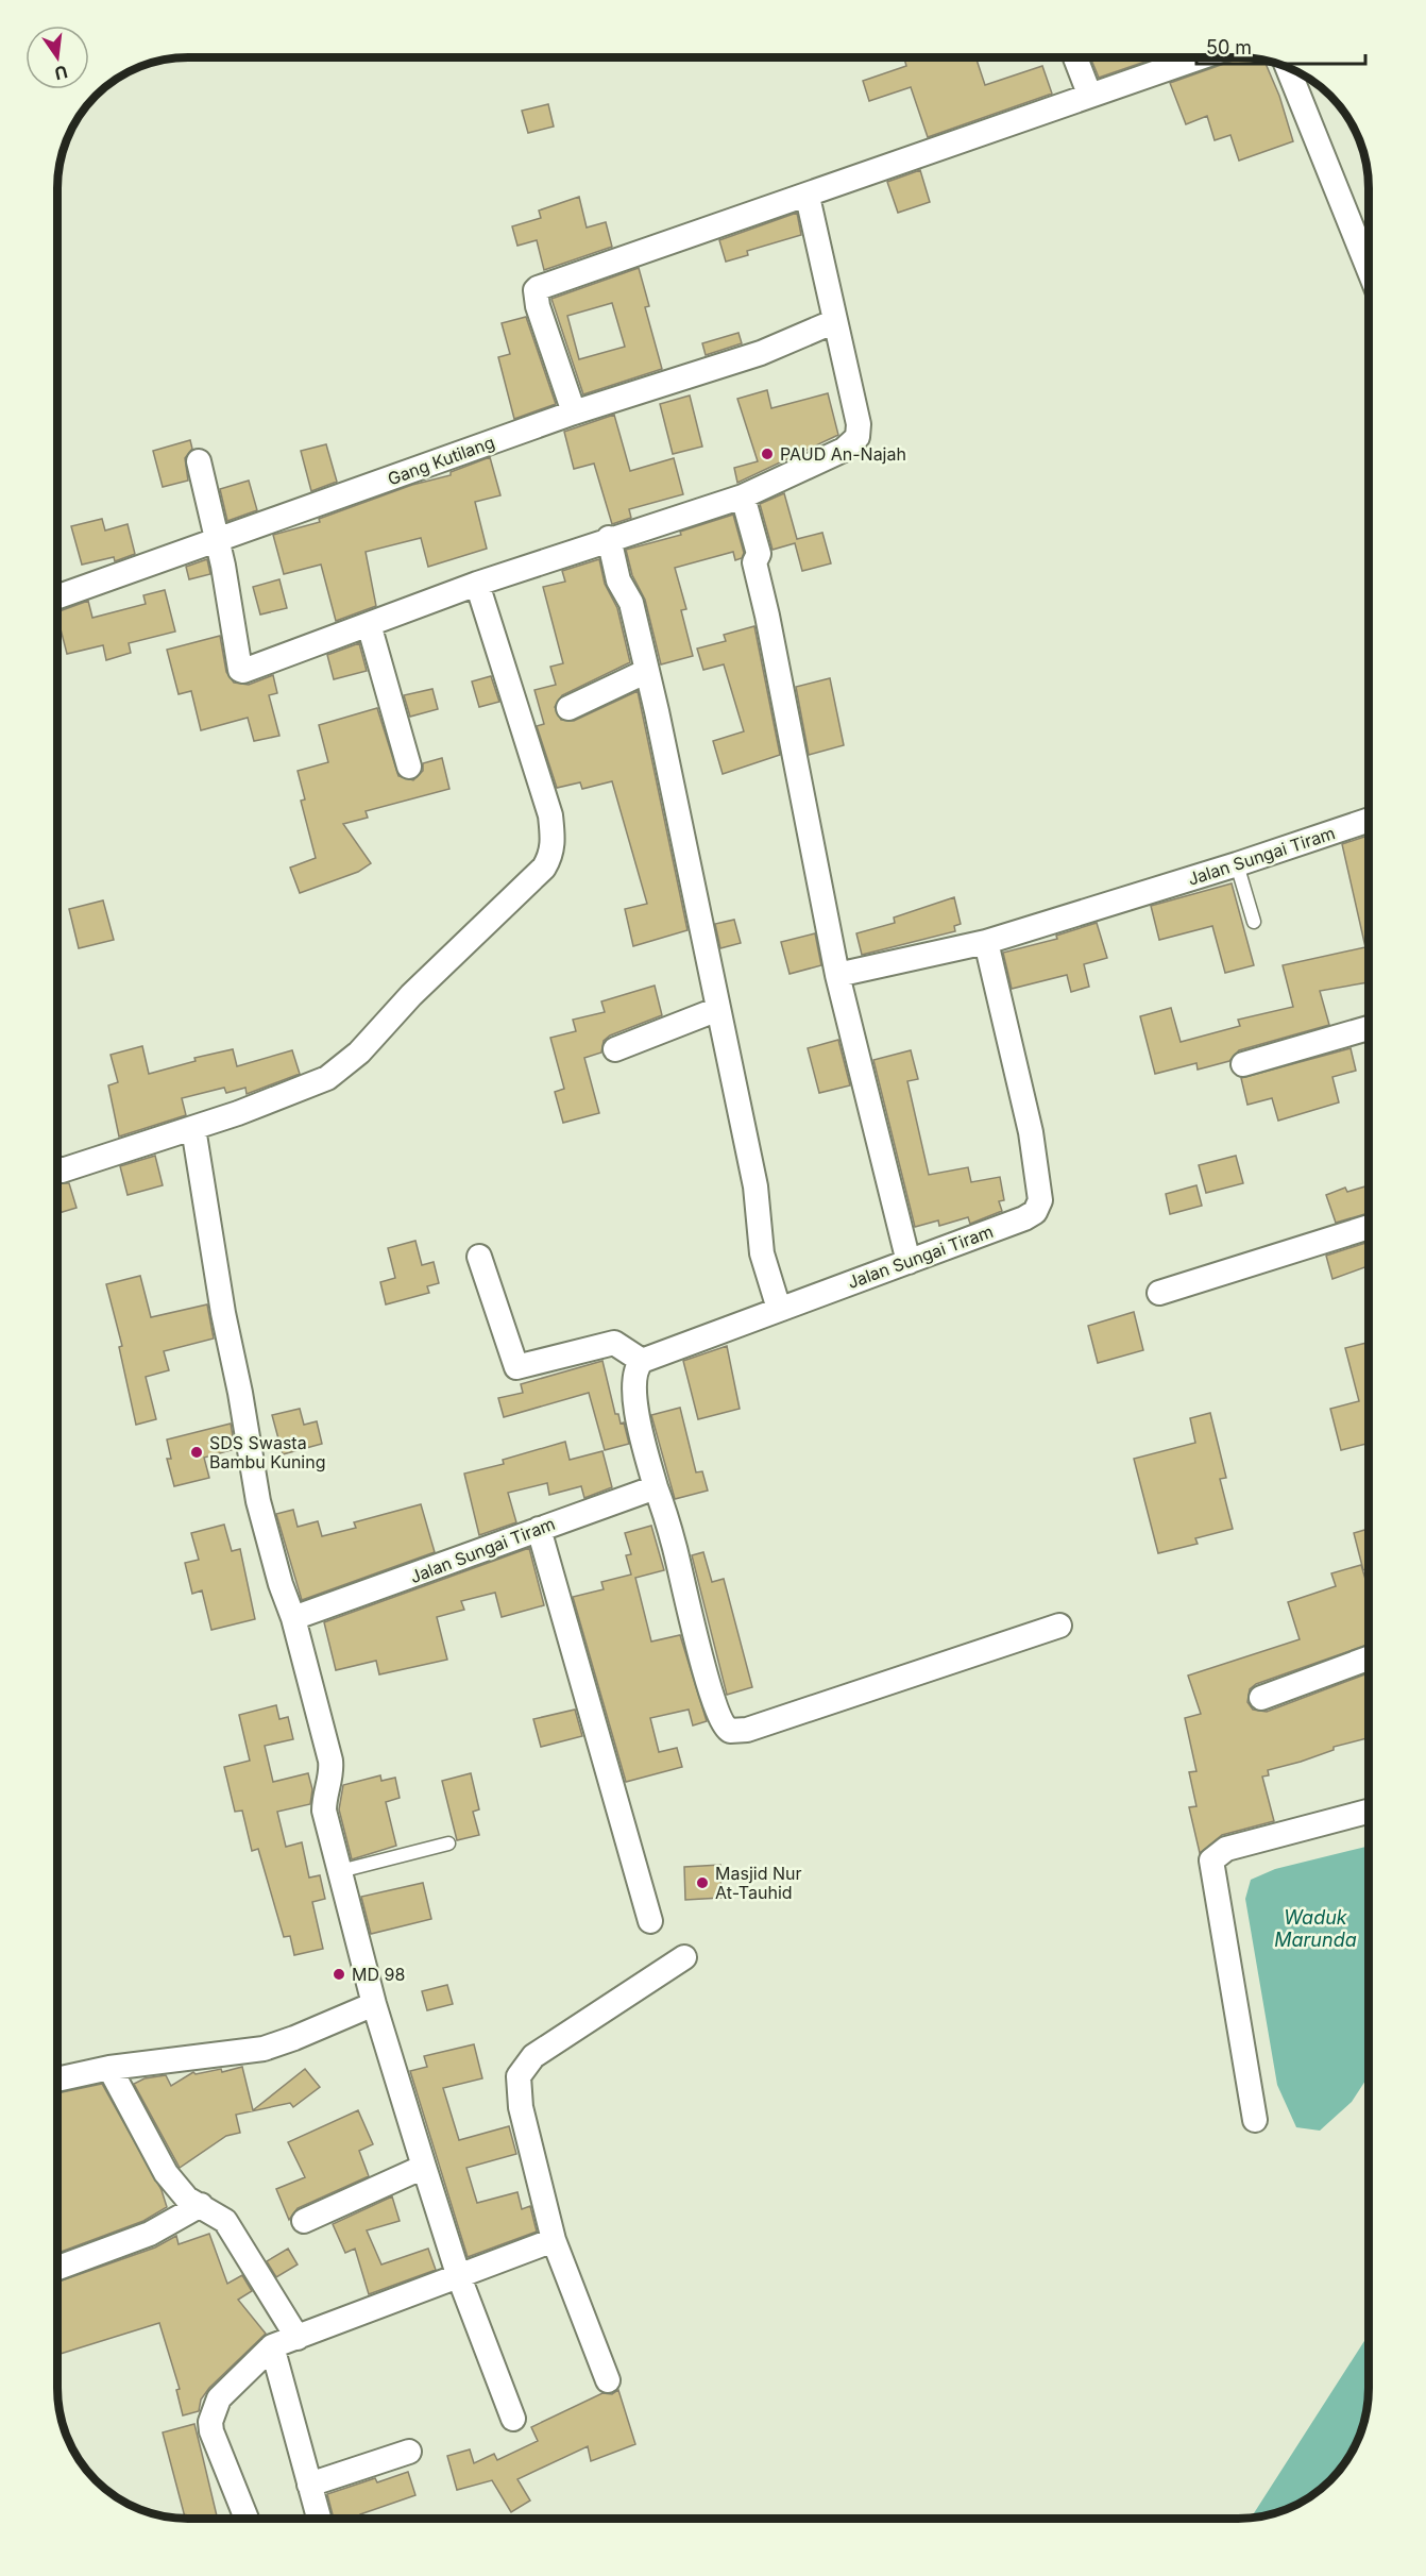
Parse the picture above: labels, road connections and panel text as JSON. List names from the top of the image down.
{
  "streets": {
    "street": ["Gang Kutilang", "Jalan Sungai Tiram"]
  },
  "water": ["Waduk Marunda"],
  "places": [
    "PAUD An-Najah",
    "SDS Swasta Bambu Kuning",
    "Masjid Nur At-Tauhid",
    "MD 98"
  ],
  "scale_bar": "50 m",
  "north": "bottom"
}
